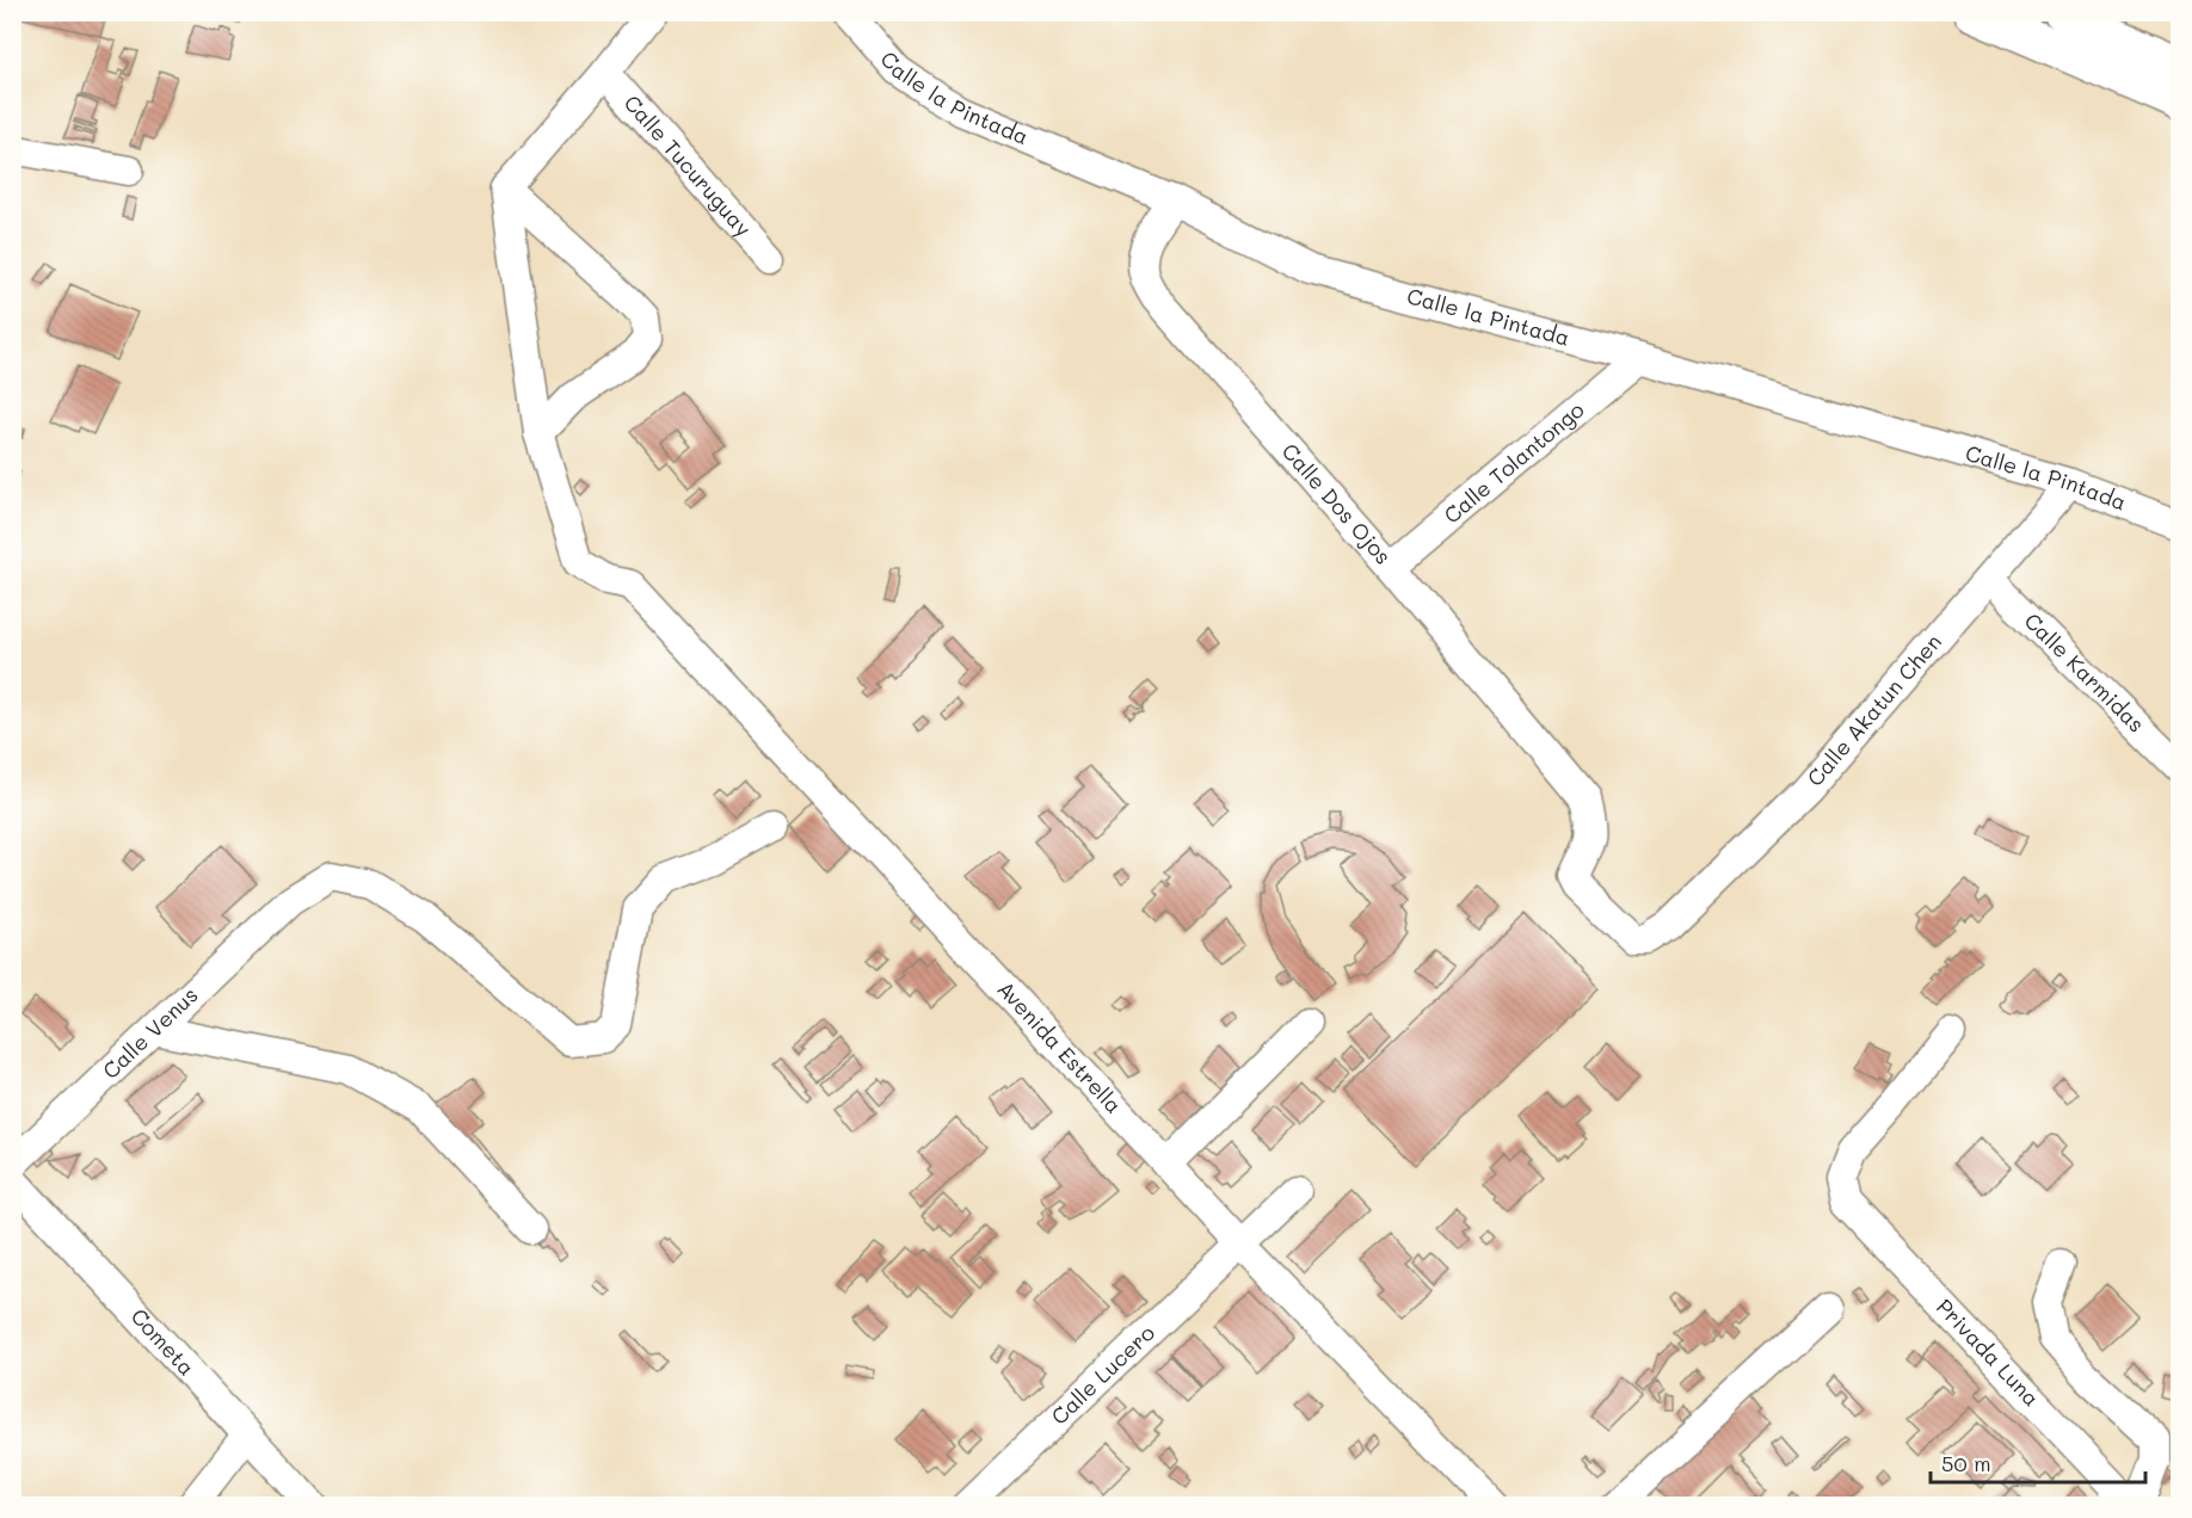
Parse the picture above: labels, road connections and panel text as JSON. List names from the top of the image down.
{
  "streets": {
    "street": [
      "Calle la Pintada",
      "Calle Tucuruguay",
      "Calle Tolantongo",
      "Calle Dos Ojos",
      "Calle Karmidas",
      "Calle Akatun Chen",
      "Calle Venus",
      "Avenida Estrella",
      "Cometa",
      "Privada Luna",
      "Calle Lucero"
    ]
  },
  "crossings": [
    ["Calle la Pintada", "Calle Tolantongo"],
    ["Calle la Pintada", "Calle Dos Ojos"],
    ["Calle la Pintada", "Calle Akatun Chen"],
    ["Calle Tolantongo", "Calle Dos Ojos"],
    ["Calle Dos Ojos", "Calle Akatun Chen"],
    ["Calle Karmidas", "Calle Akatun Chen"],
    ["Avenida Estrella", "Calle Lucero"]
  ],
  "scale_bar": "50 m"
}
